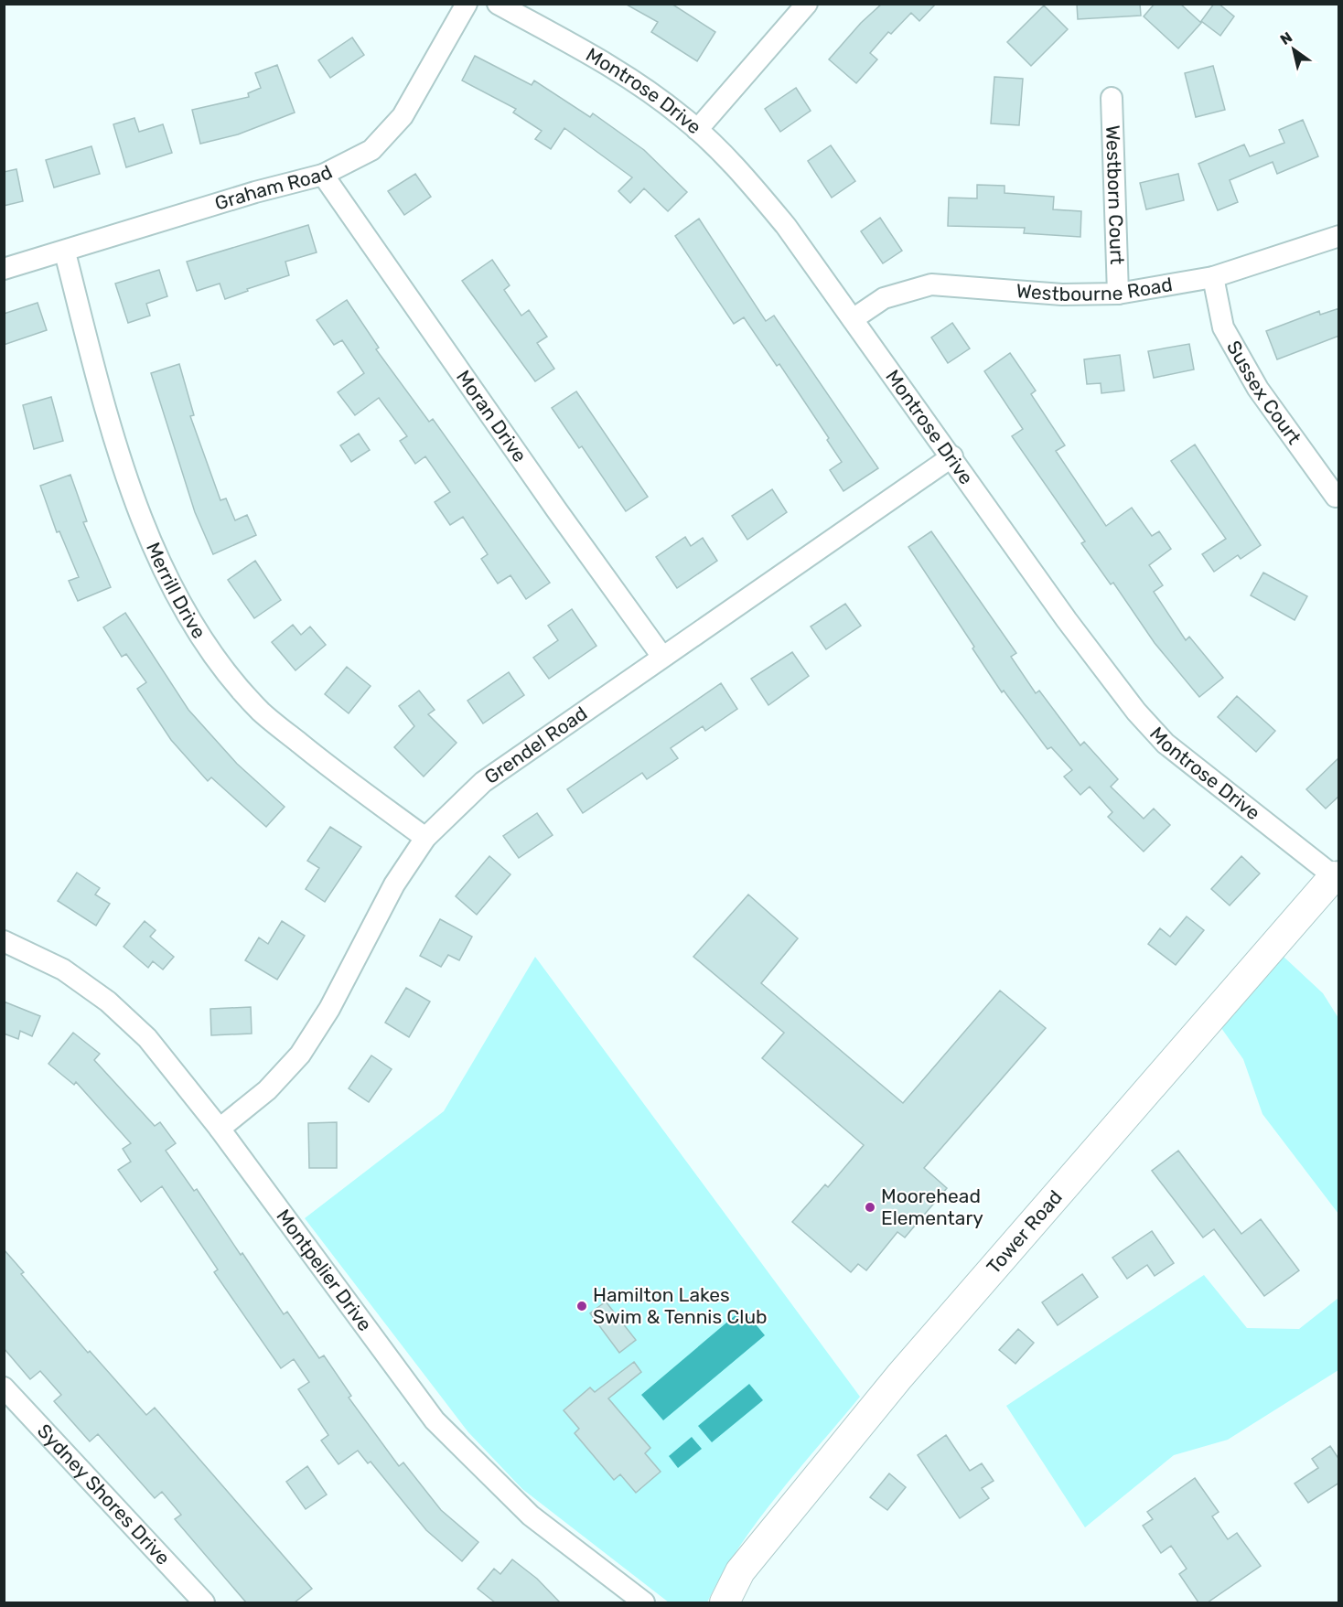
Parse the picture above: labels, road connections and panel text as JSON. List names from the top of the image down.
{
  "streets": {
    "street": [
      "Montrose Drive",
      "Graham Road",
      "Westborn Court",
      "Westbourne Road",
      "Sussex Court",
      "Moran Drive",
      "Merrill Drive",
      "Grendel Road",
      "Tower Road",
      "Montpelier Drive",
      "Sydney Shores Drive"
    ]
  },
  "crossings": [
    ["Montrose Drive", "Westbourne Road"],
    ["Montrose Drive", "Grendel Road"],
    ["Montrose Drive", "Tower Road"],
    ["Graham Road", "Moran Drive"],
    ["Graham Road", "Merrill Drive"],
    ["Westborn Court", "Westbourne Road"],
    ["Westbourne Road", "Sussex Court"],
    ["Moran Drive", "Grendel Road"],
    ["Merrill Drive", "Grendel Road"],
    ["Grendel Road", "Montpelier Drive"]
  ],
  "places": ["Moorehead Elementary", "Hamilton Lakes Swim & Tennis Club"],
  "north": "top left"
}
